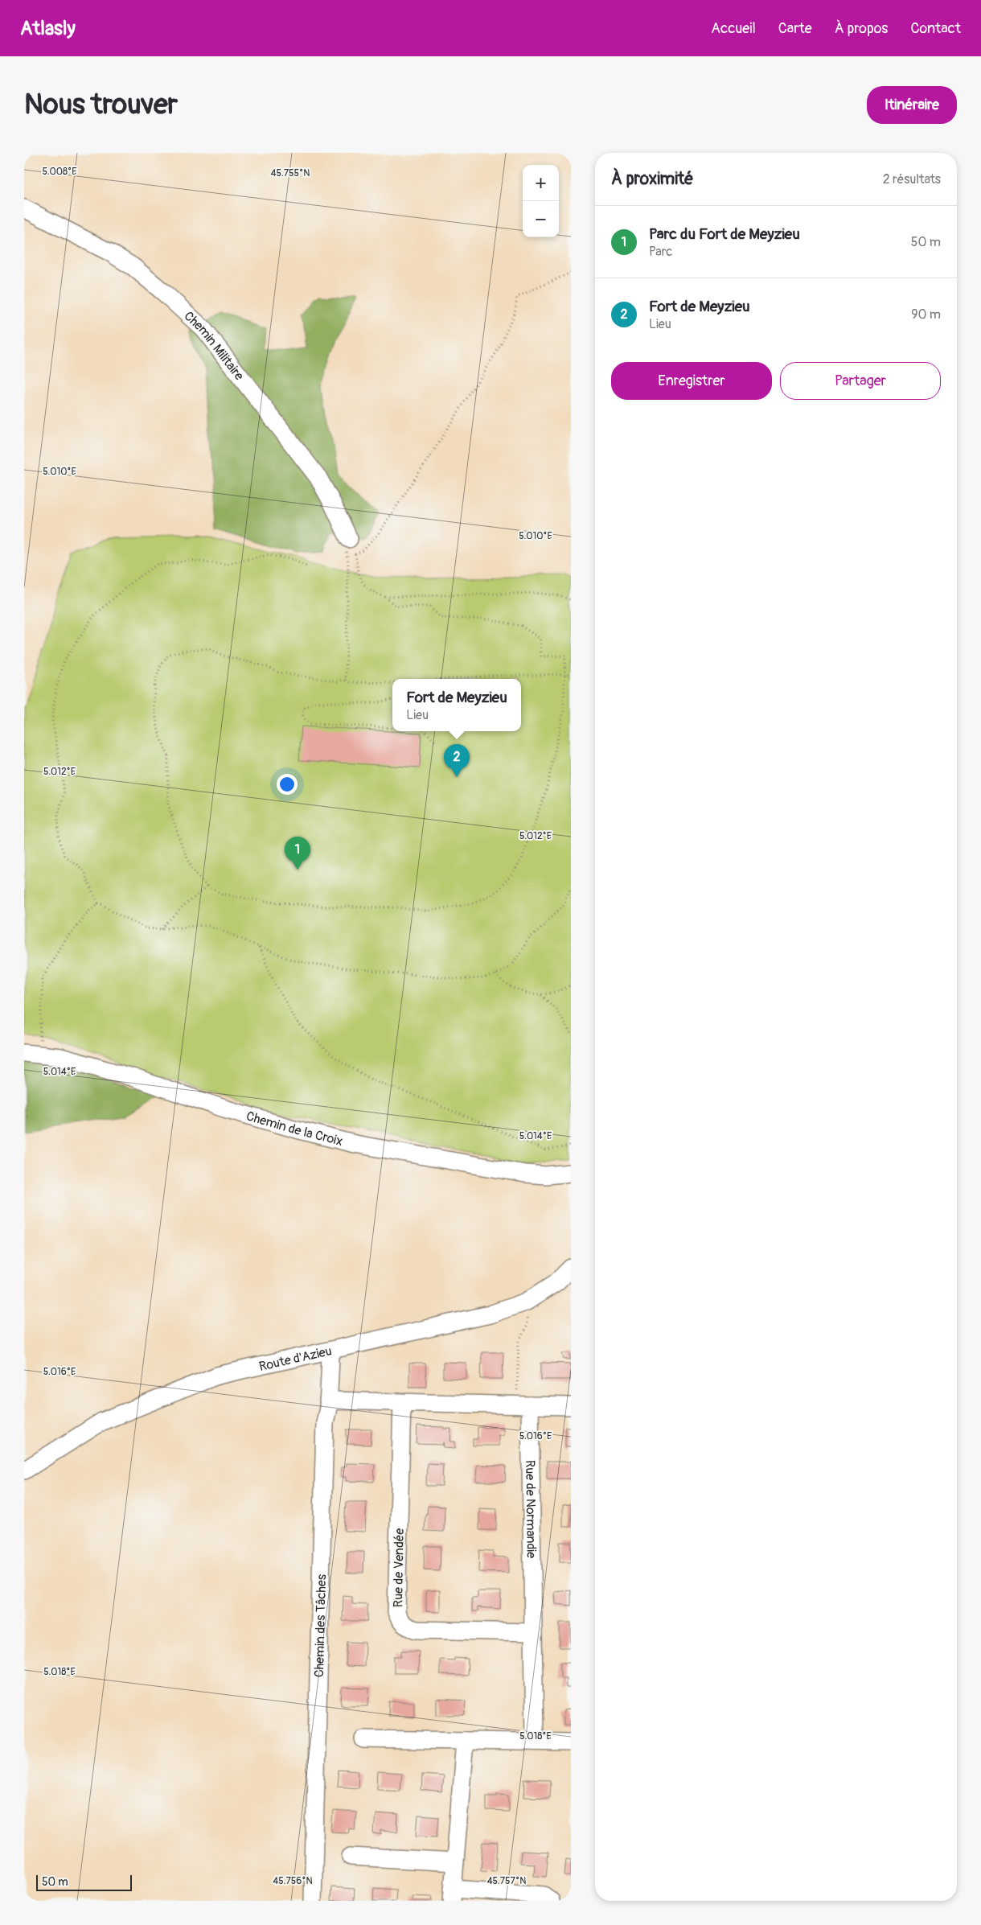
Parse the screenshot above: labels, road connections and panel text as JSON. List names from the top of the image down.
{
  "streets": {
    "street": [
      "Chemin Militaire",
      "Chemin de la Croix",
      "Route d'Azieu",
      "Rue de Normandie",
      "Rue de Vendée",
      "Chemin des Tâches"
    ]
  },
  "crossings": [
    ["Route d'Azieu", "Chemin des Tâches"],
    ["Rue de Normandie", "Rue de Vendée"]
  ],
  "scale_bar": "50 m",
  "page": {
    "header": "Atlasly",
    "nav": [
      "Accueil",
      "Carte",
      "À propos",
      "Contact"
    ],
    "buttons": [
      "Itinéraire",
      ["Enregistrer", "Partager"]
    ],
    "title": "Nous trouver",
    "heading": ["À proximité", "2 résultats"],
    "map_buttons": ["+", "−"],
    "list": [
      {
        "mark": "1",
        "name": "Parc du Fort de Meyzieu",
        "note": "Parc",
        "value": "50 m"
      },
      {
        "mark": "2",
        "name": "Fort de Meyzieu",
        "note": "Lieu",
        "value": "90 m"
      }
    ],
    "popup": ["Fort de Meyzieu", "Lieu"],
    "pins": ["2", "1"],
    "scale": "50 m"
  },
  "coordinates": [
    "5.008°E",
    "45.755°N",
    "5.010°E",
    "5.012°E",
    "5.014°E",
    "5.016°E",
    "5.018°E",
    "45.756°N",
    "45.757°N"
  ]
}
